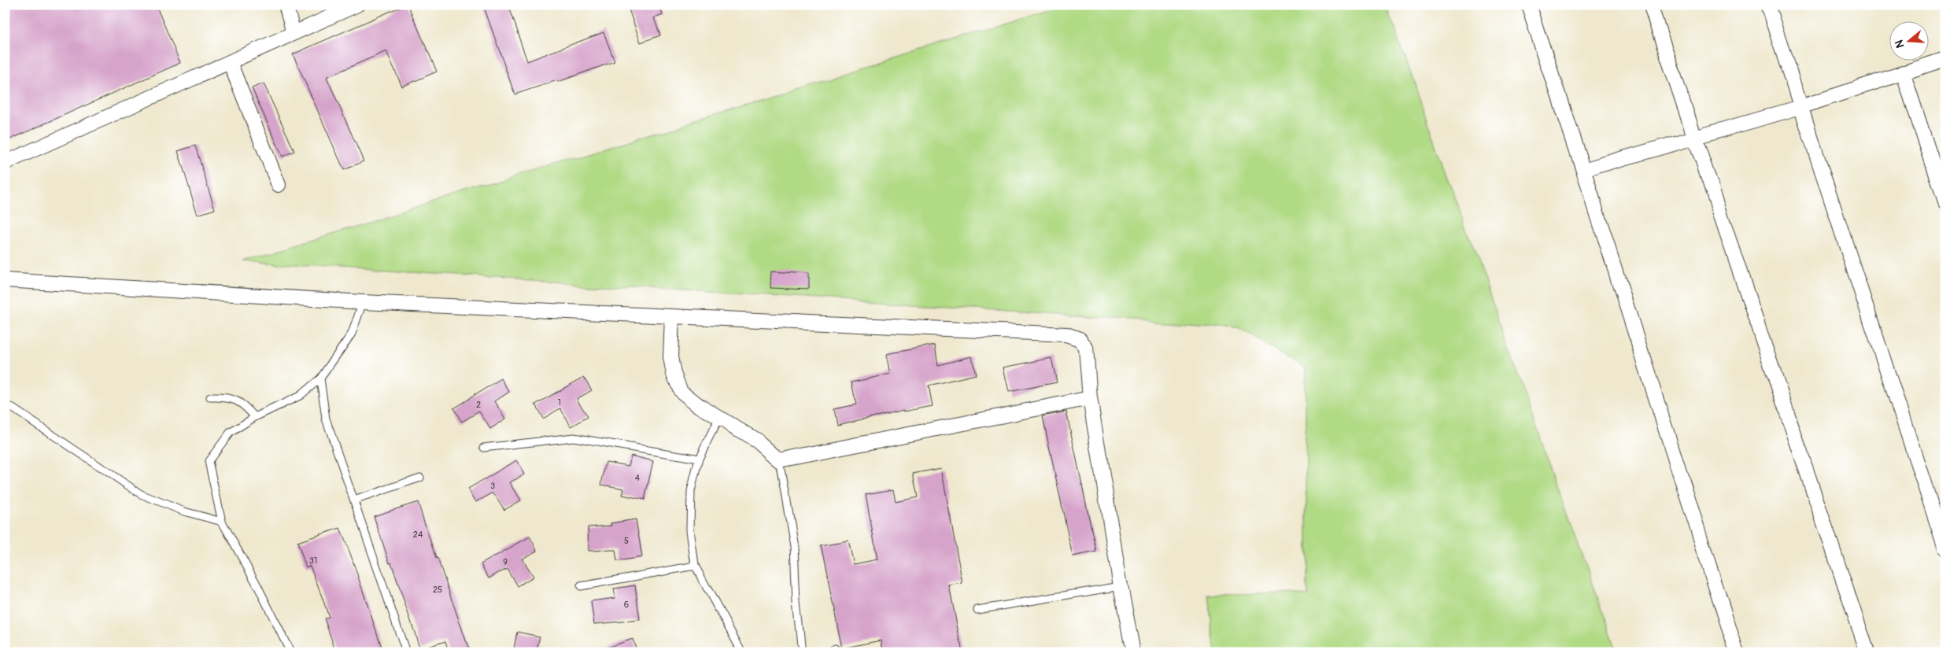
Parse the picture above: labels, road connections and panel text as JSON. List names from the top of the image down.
{
  "house_numbers": [
    "1",
    "2",
    "4",
    "3",
    "24",
    "5",
    "31",
    "9",
    "25",
    "6"
  ],
  "north": "left"
}
